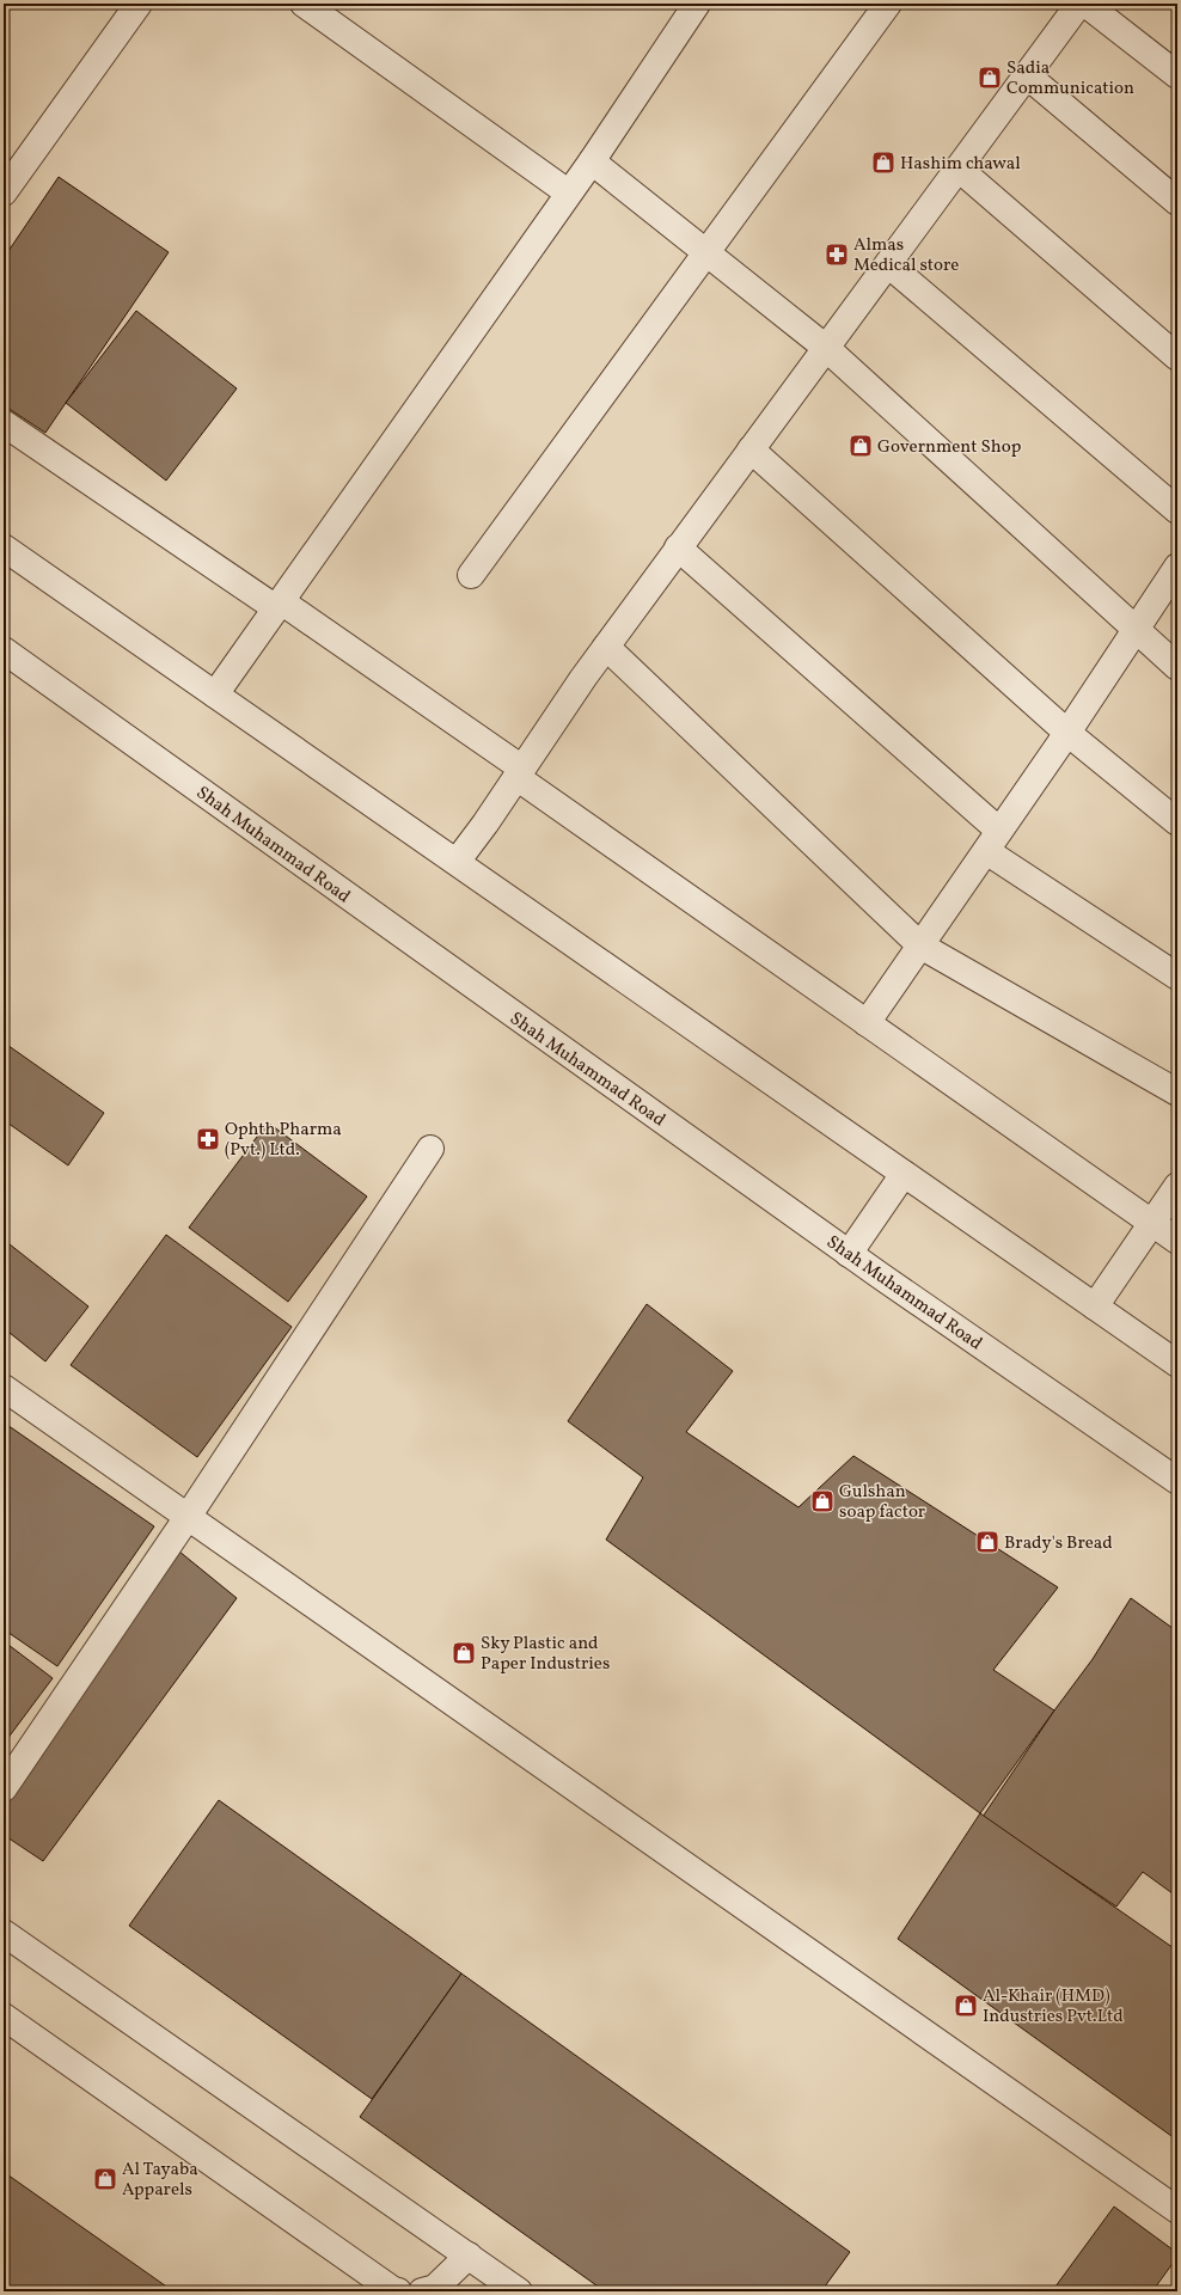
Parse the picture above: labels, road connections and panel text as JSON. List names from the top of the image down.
{
  "streets": {
    "street": ["Shah Muhammad Road"]
  },
  "places": {
    "shop": [
      "Sadia Communication",
      "Hashim chawal",
      "Government Shop",
      "Gulshan soap factor",
      "Brady's Bread",
      "Sky Plastic and Paper Industries",
      "Al-Khair (HMD) Industries Pvt.Ltd",
      "Al Tayaba Apparels"
    ],
    "pharmacy": ["Almas Medical store", "Ophth Pharma (Pvt.) Ltd."]
  }
}
